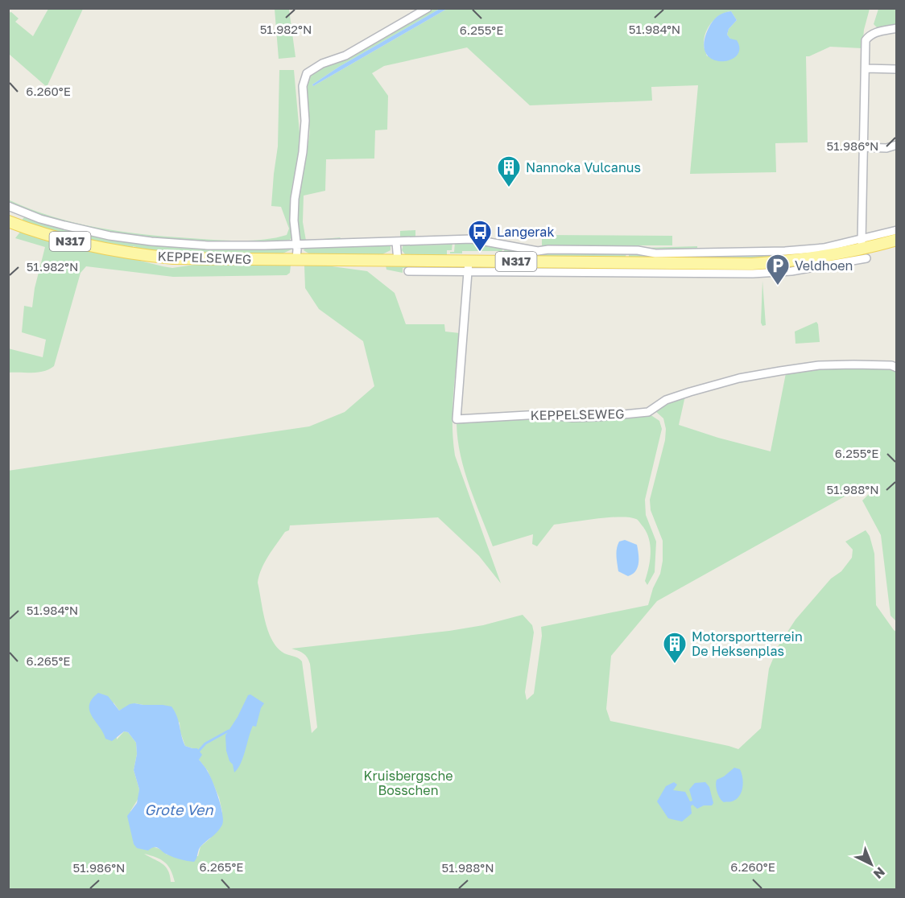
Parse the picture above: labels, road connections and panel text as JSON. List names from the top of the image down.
{
  "streets": {
    "main road": ["N317", "KEPPELSEWEG"]
  },
  "water": ["Grote Ven"],
  "parks": ["Kruisbergsche Bosschen"],
  "places": {
    "building": ["Nannoka Vulcanus", "Motorsportterrein De Heksenplas"],
    "bus stop": ["Langerak"],
    "parking": ["Veldhoen"]
  },
  "north": "bottom right",
  "coordinates": [
    "51.982°N",
    "51.984°N",
    "6.255°E",
    "6.260°E",
    "51.986°N",
    "51.988°N",
    "6.265°E"
  ]
}
